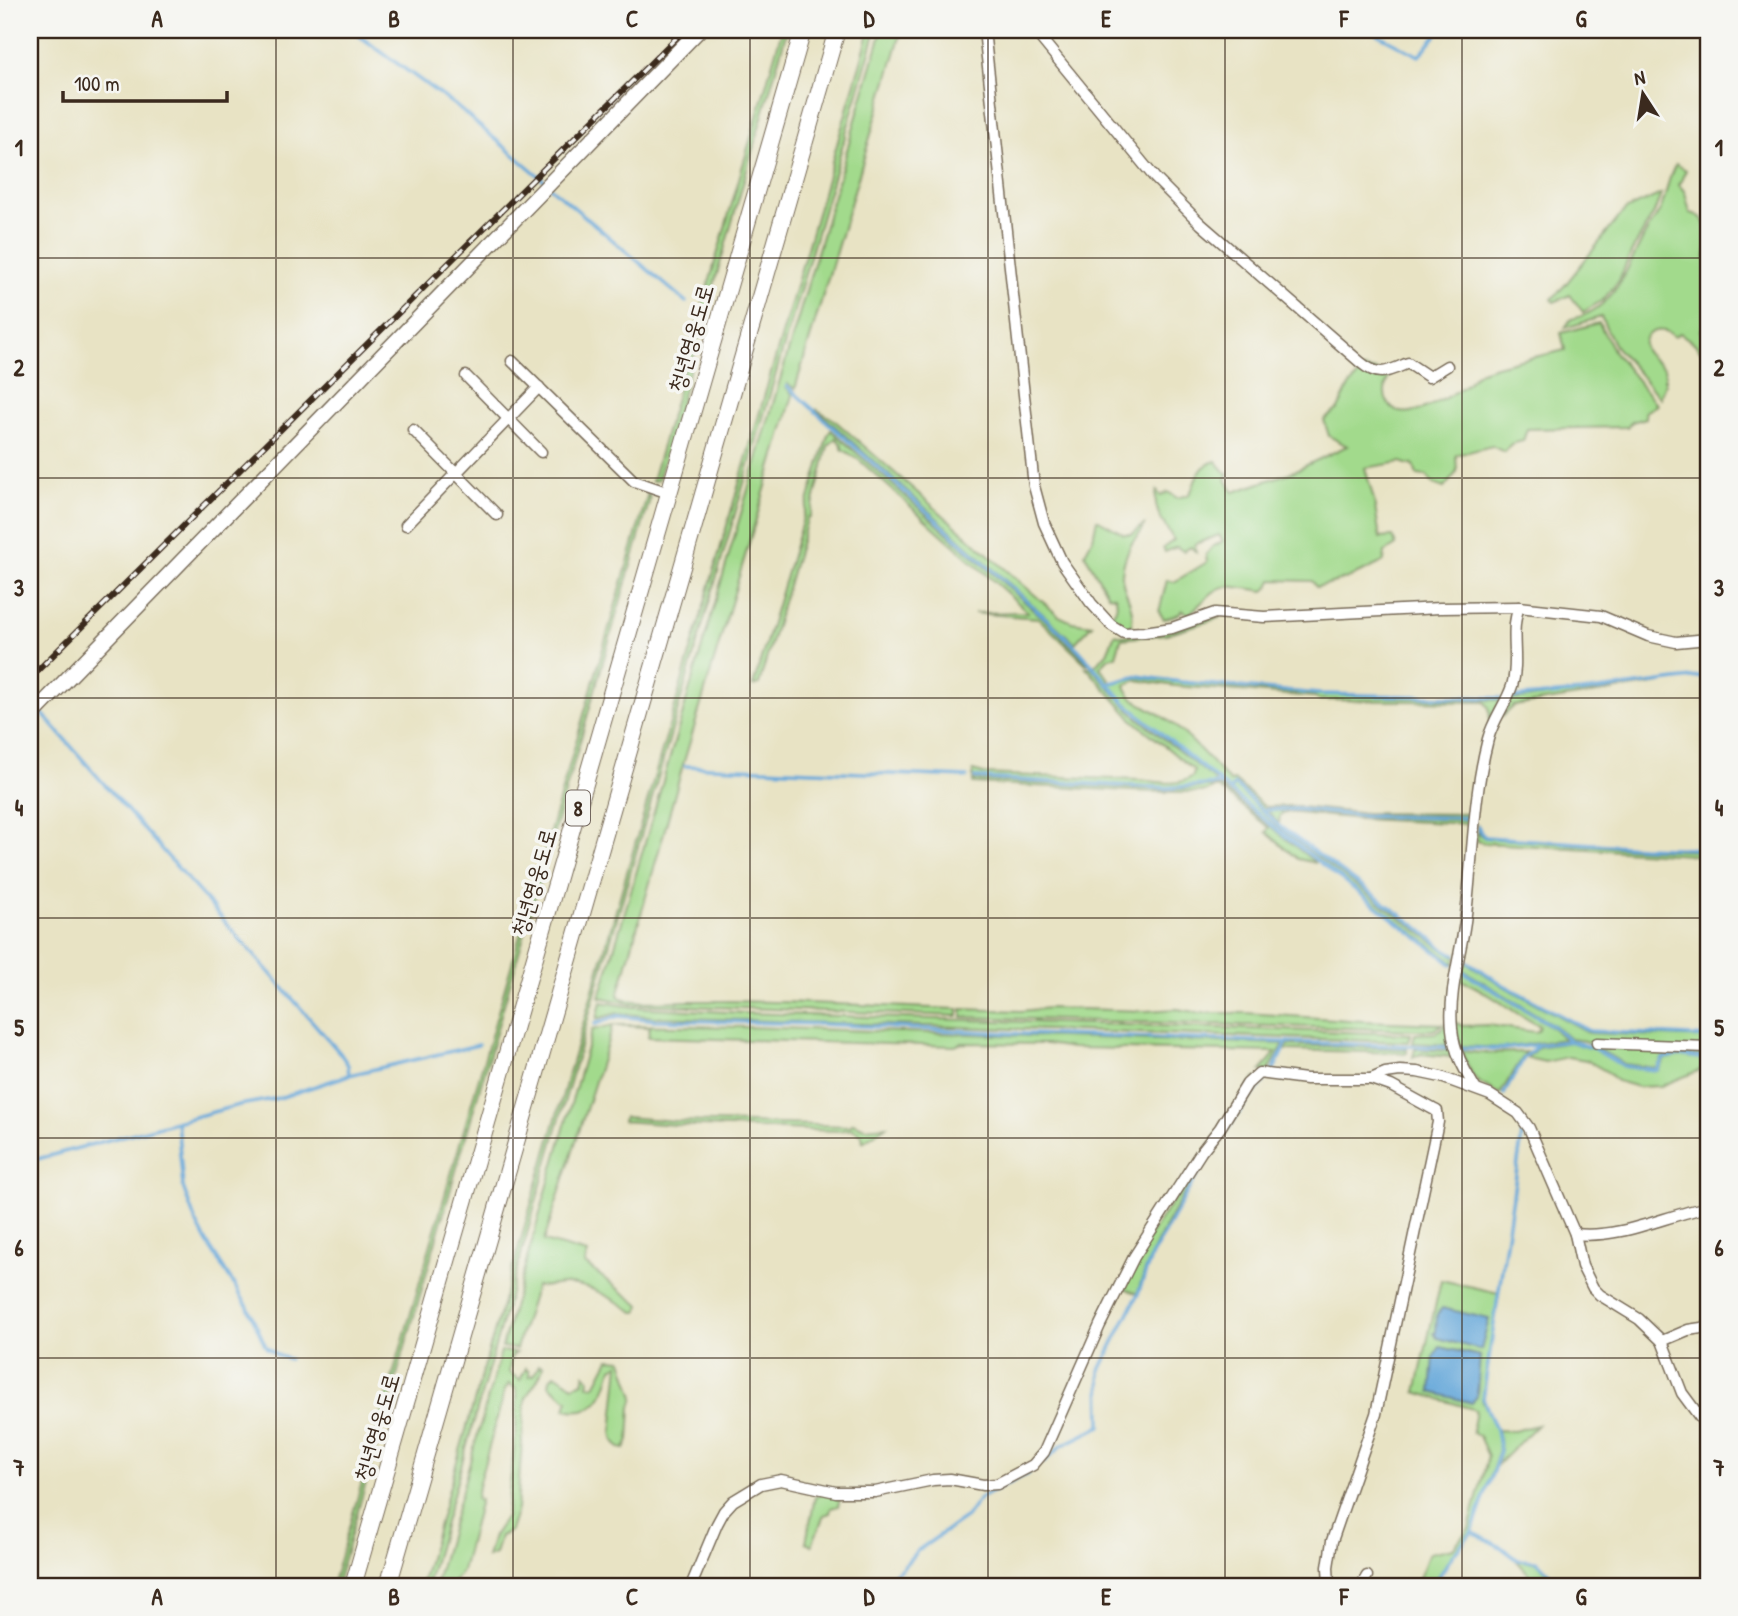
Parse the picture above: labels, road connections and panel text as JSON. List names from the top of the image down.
{
  "streets": {
    "highway": ["청년영웅도로", "8"]
  },
  "scale_bar": "100 m",
  "north": "top",
  "grid": {
    "columns": [
      "A",
      "B",
      "C",
      "D",
      "E",
      "F",
      "G"
    ],
    "rows": [
      "1",
      "2",
      "3",
      "4",
      "5",
      "6",
      "7"
    ]
  }
}
